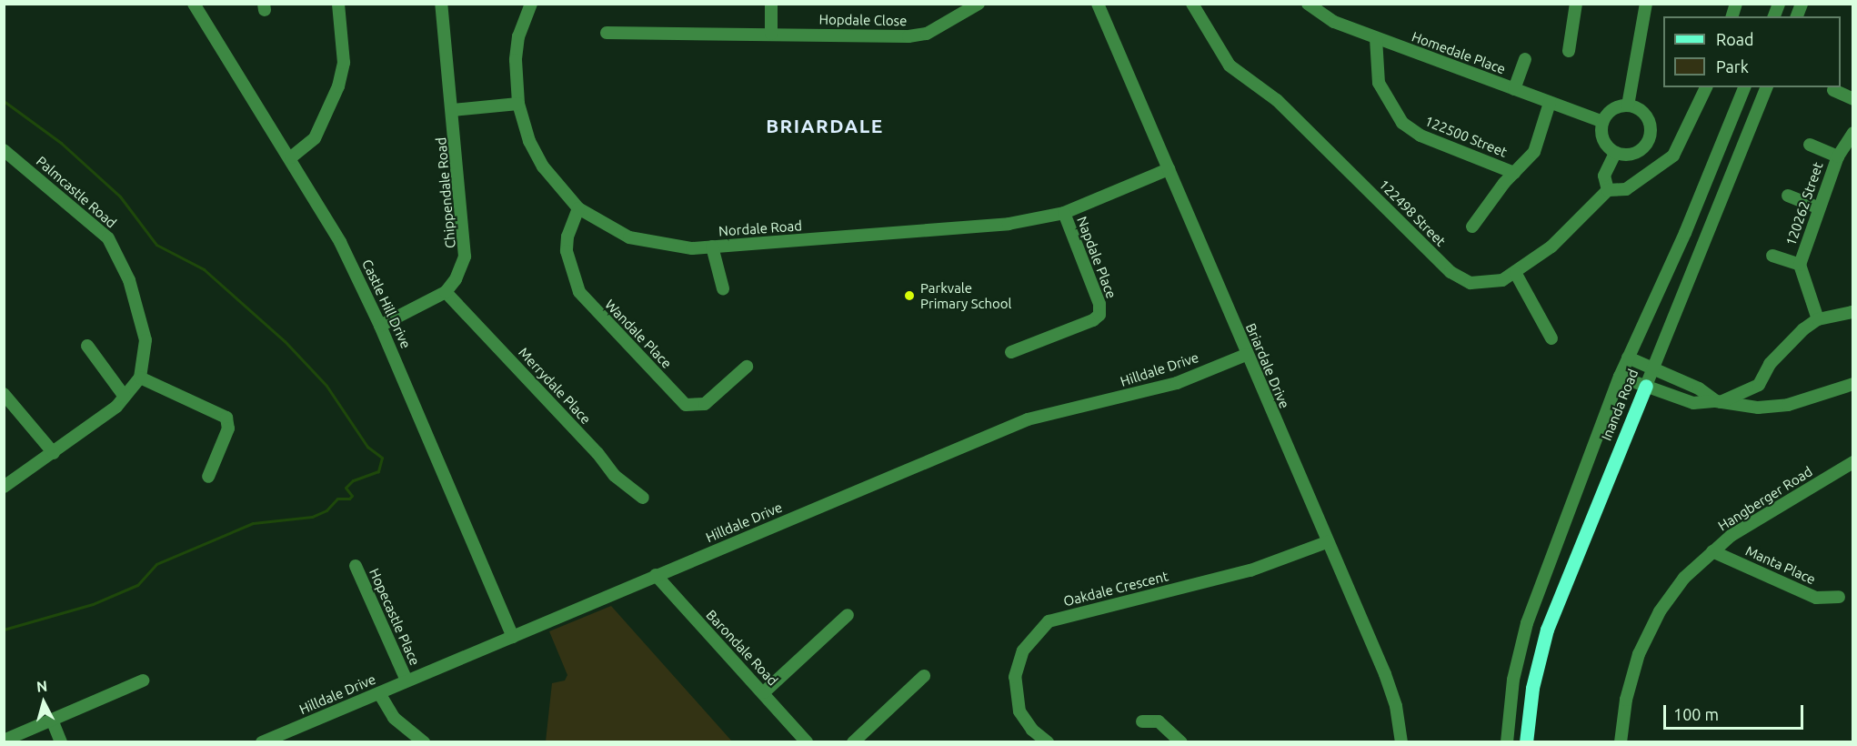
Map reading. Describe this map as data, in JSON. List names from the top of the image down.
{
  "streets": {
    "main road": ["Inanda Road"],
    "street": [
      "Hopdale Close",
      "Homedale Place",
      "122500 Street",
      "Palmcastle Road",
      "Chippendale Road",
      "120262 Street",
      "122498 Street",
      "Nordale Road",
      "Napdale Place",
      "Castle Hill Drive",
      "Wandale Place",
      "Briardale Drive",
      "Hilldale Drive",
      "Merrydale Place",
      "Hangberger Road",
      "Manta Place",
      "Oakdale Crescent",
      "Hopecastle Place",
      "Barondale Road"
    ]
  },
  "crossings": [
    ["Homedale Place", "122500 Street"],
    ["Chippendale Road", "Castle Hill Drive"],
    ["Chippendale Road", "Merrydale Place"],
    ["Nordale Road", "Napdale Place"],
    ["Nordale Road", "Wandale Place"],
    ["Nordale Road", "Briardale Drive"],
    ["Castle Hill Drive", "Hilldale Drive"],
    ["Briardale Drive", "Hilldale Drive"],
    ["Briardale Drive", "Oakdale Crescent"],
    ["Hilldale Drive", "Hopecastle Place"],
    ["Hilldale Drive", "Barondale Road"],
    ["Hangberger Road", "Manta Place"]
  ],
  "districts": ["BRIARDALE"],
  "places": ["Parkvale Primary School"],
  "legend": ["Road", "Park"],
  "scale_bar": "100 m",
  "north": "top"
}
